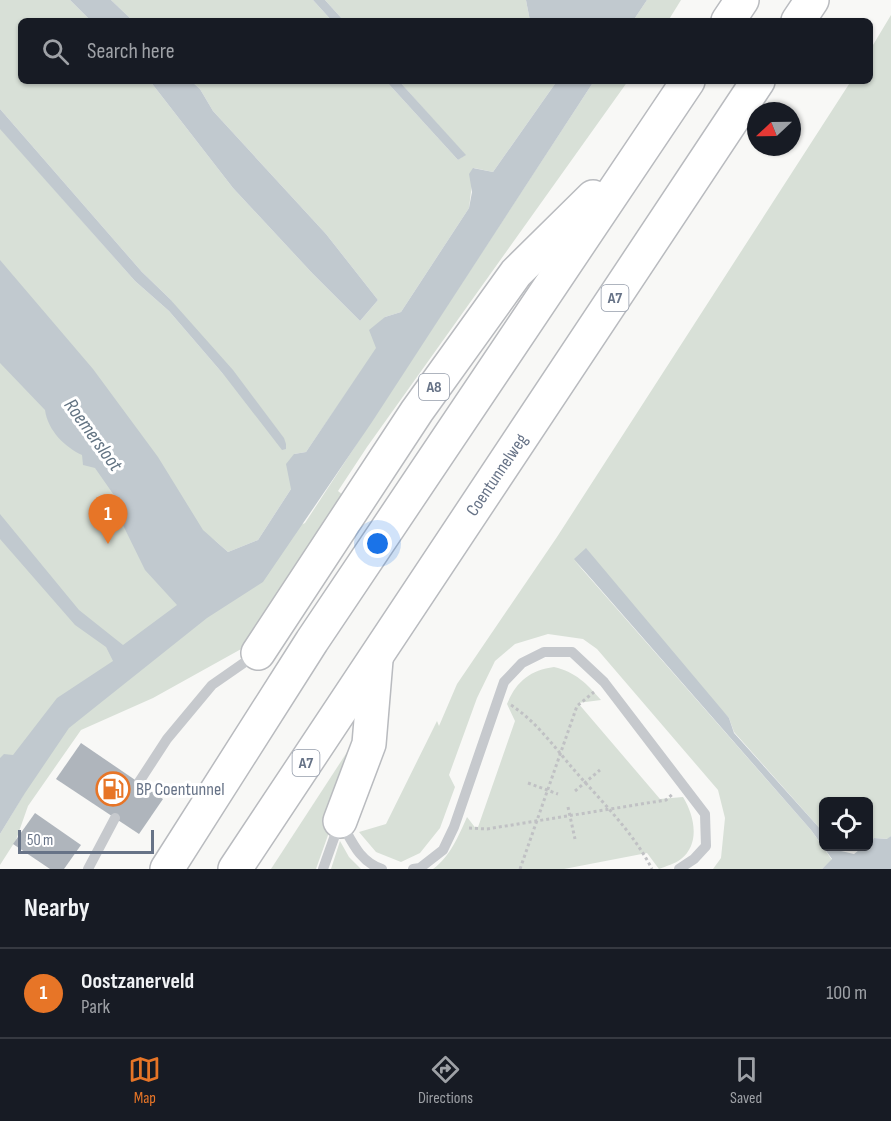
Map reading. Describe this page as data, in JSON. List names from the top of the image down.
{
  "streets": {
    "highway": ["A7", "A8", "Coentunnelweg"]
  },
  "water": ["Roemersloot"],
  "places": {
    "fuel station": ["BP Coentunnel"]
  },
  "scale_bar": "50 m",
  "north": "left",
  "page": {
    "search": "Search here",
    "pins": "1",
    "scale": "50 m",
    "heading": "Nearby",
    "list": [
      {
        "mark": "1",
        "name": "Oostzanerveld",
        "note": "Park",
        "value": "100 m"
      }
    ],
    "nav": ["Map", "Directions", "Saved"]
  }
}
